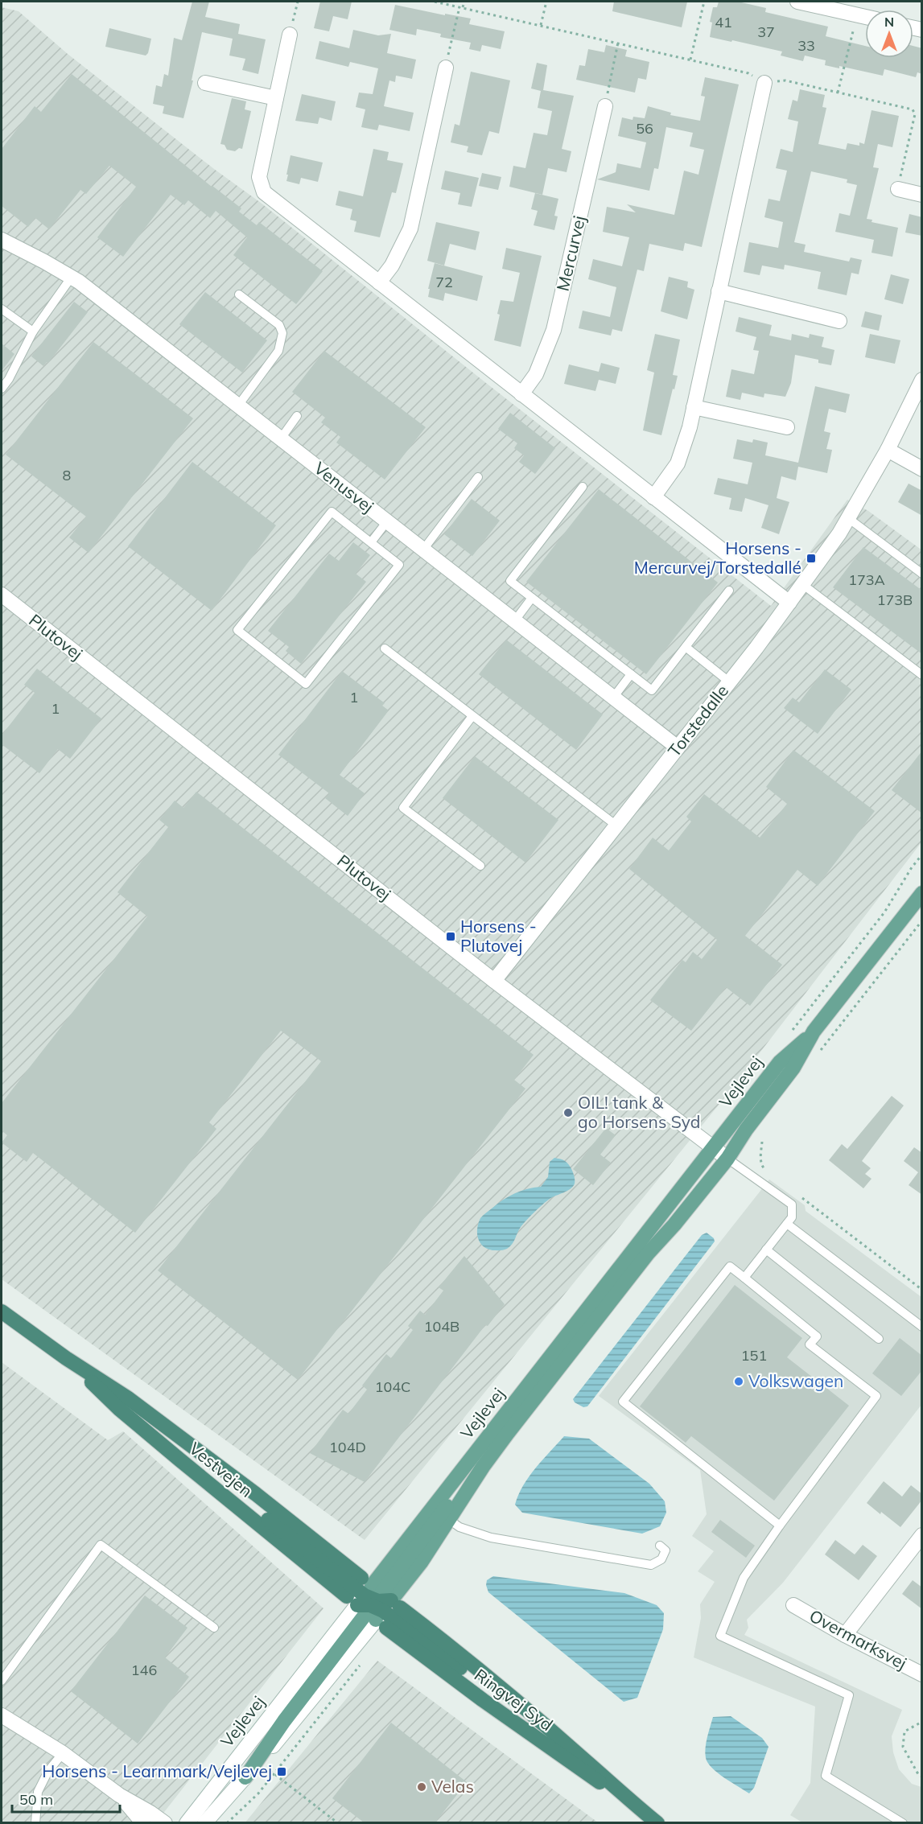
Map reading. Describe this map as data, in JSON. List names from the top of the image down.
{
  "streets": {
    "highway": ["Vestvejen", "Ringvej Syd"],
    "main road": ["Vejlevej"],
    "street": [
      "Mercurvej",
      "Venusvej",
      "Plutovej",
      "Torstedalle",
      "Overmarksvej"
    ]
  },
  "crossings": [
    ["Venusvej", "Torstedalle"],
    ["Plutovej", "Torstedalle"],
    ["Plutovej", "Vejlevej"],
    ["Vejlevej", "Vestvejen"],
    ["Vejlevej", "Ringvej Syd"],
    ["Vestvejen", "Ringvej Syd"]
  ],
  "places": {
    "transit": ["Horsens - Mercurvej/Torstedallé", "Horsens - Plutovej", "Horsens - Learnmark/Vejlevej"],
    "other": ["OIL! tank & go Horsens Syd", "Volkswagen", "Velas"]
  },
  "house_numbers": [
    "41",
    "37",
    "33",
    "56",
    "72",
    "8",
    "173A",
    "173B",
    "1",
    "1",
    "104B",
    "151",
    "104C",
    "104D",
    "146"
  ],
  "scale_bar": "50 m",
  "north": "top"
}
